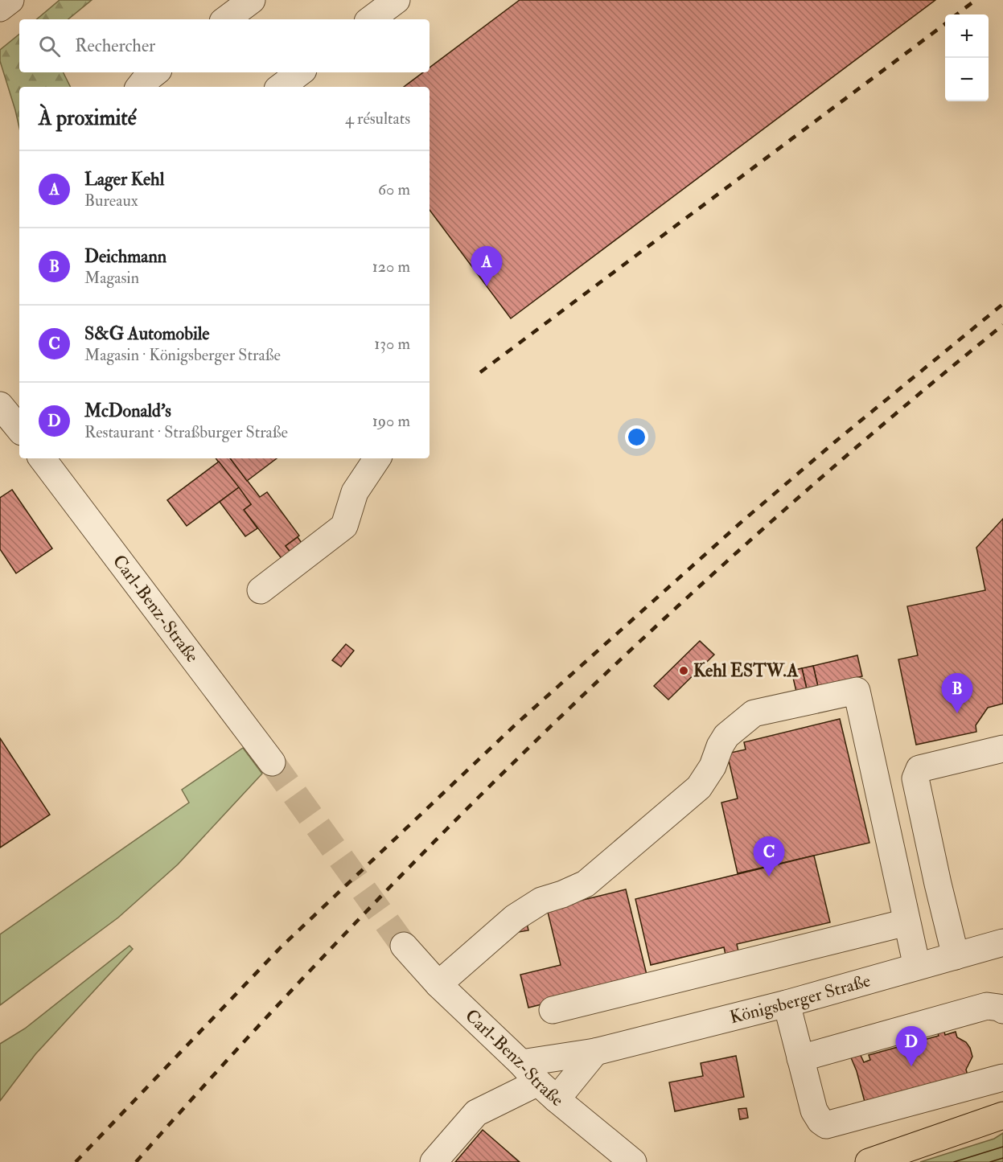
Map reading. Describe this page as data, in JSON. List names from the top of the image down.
{
  "streets": {
    "street": ["Carl-Benz-Straße", "Königsberger Straße"]
  },
  "crossings": [
    ["Carl-Benz-Straße", "Königsberger Straße"]
  ],
  "places": ["Kehl ESTW.A"],
  "page": {
    "map_buttons": ["+", "−"],
    "search": "Rechercher",
    "heading": ["À proximité", "4 résultats"],
    "list": [
      {
        "mark": "A",
        "name": "Lager Kehl",
        "note": "Bureaux",
        "value": "60 m"
      },
      {
        "mark": "B",
        "name": "Deichmann",
        "note": "Magasin",
        "value": "120 m"
      },
      {
        "mark": "C",
        "name": "S&G Automobile",
        "note": "Magasin · Königsberger Straße",
        "value": "130 m"
      },
      {
        "mark": "D",
        "name": "McDonald's",
        "note": "Restaurant · Straßburger Straße",
        "value": "190 m"
      }
    ],
    "pins": [
      "A",
      "B",
      "C",
      "D"
    ]
  }
}
